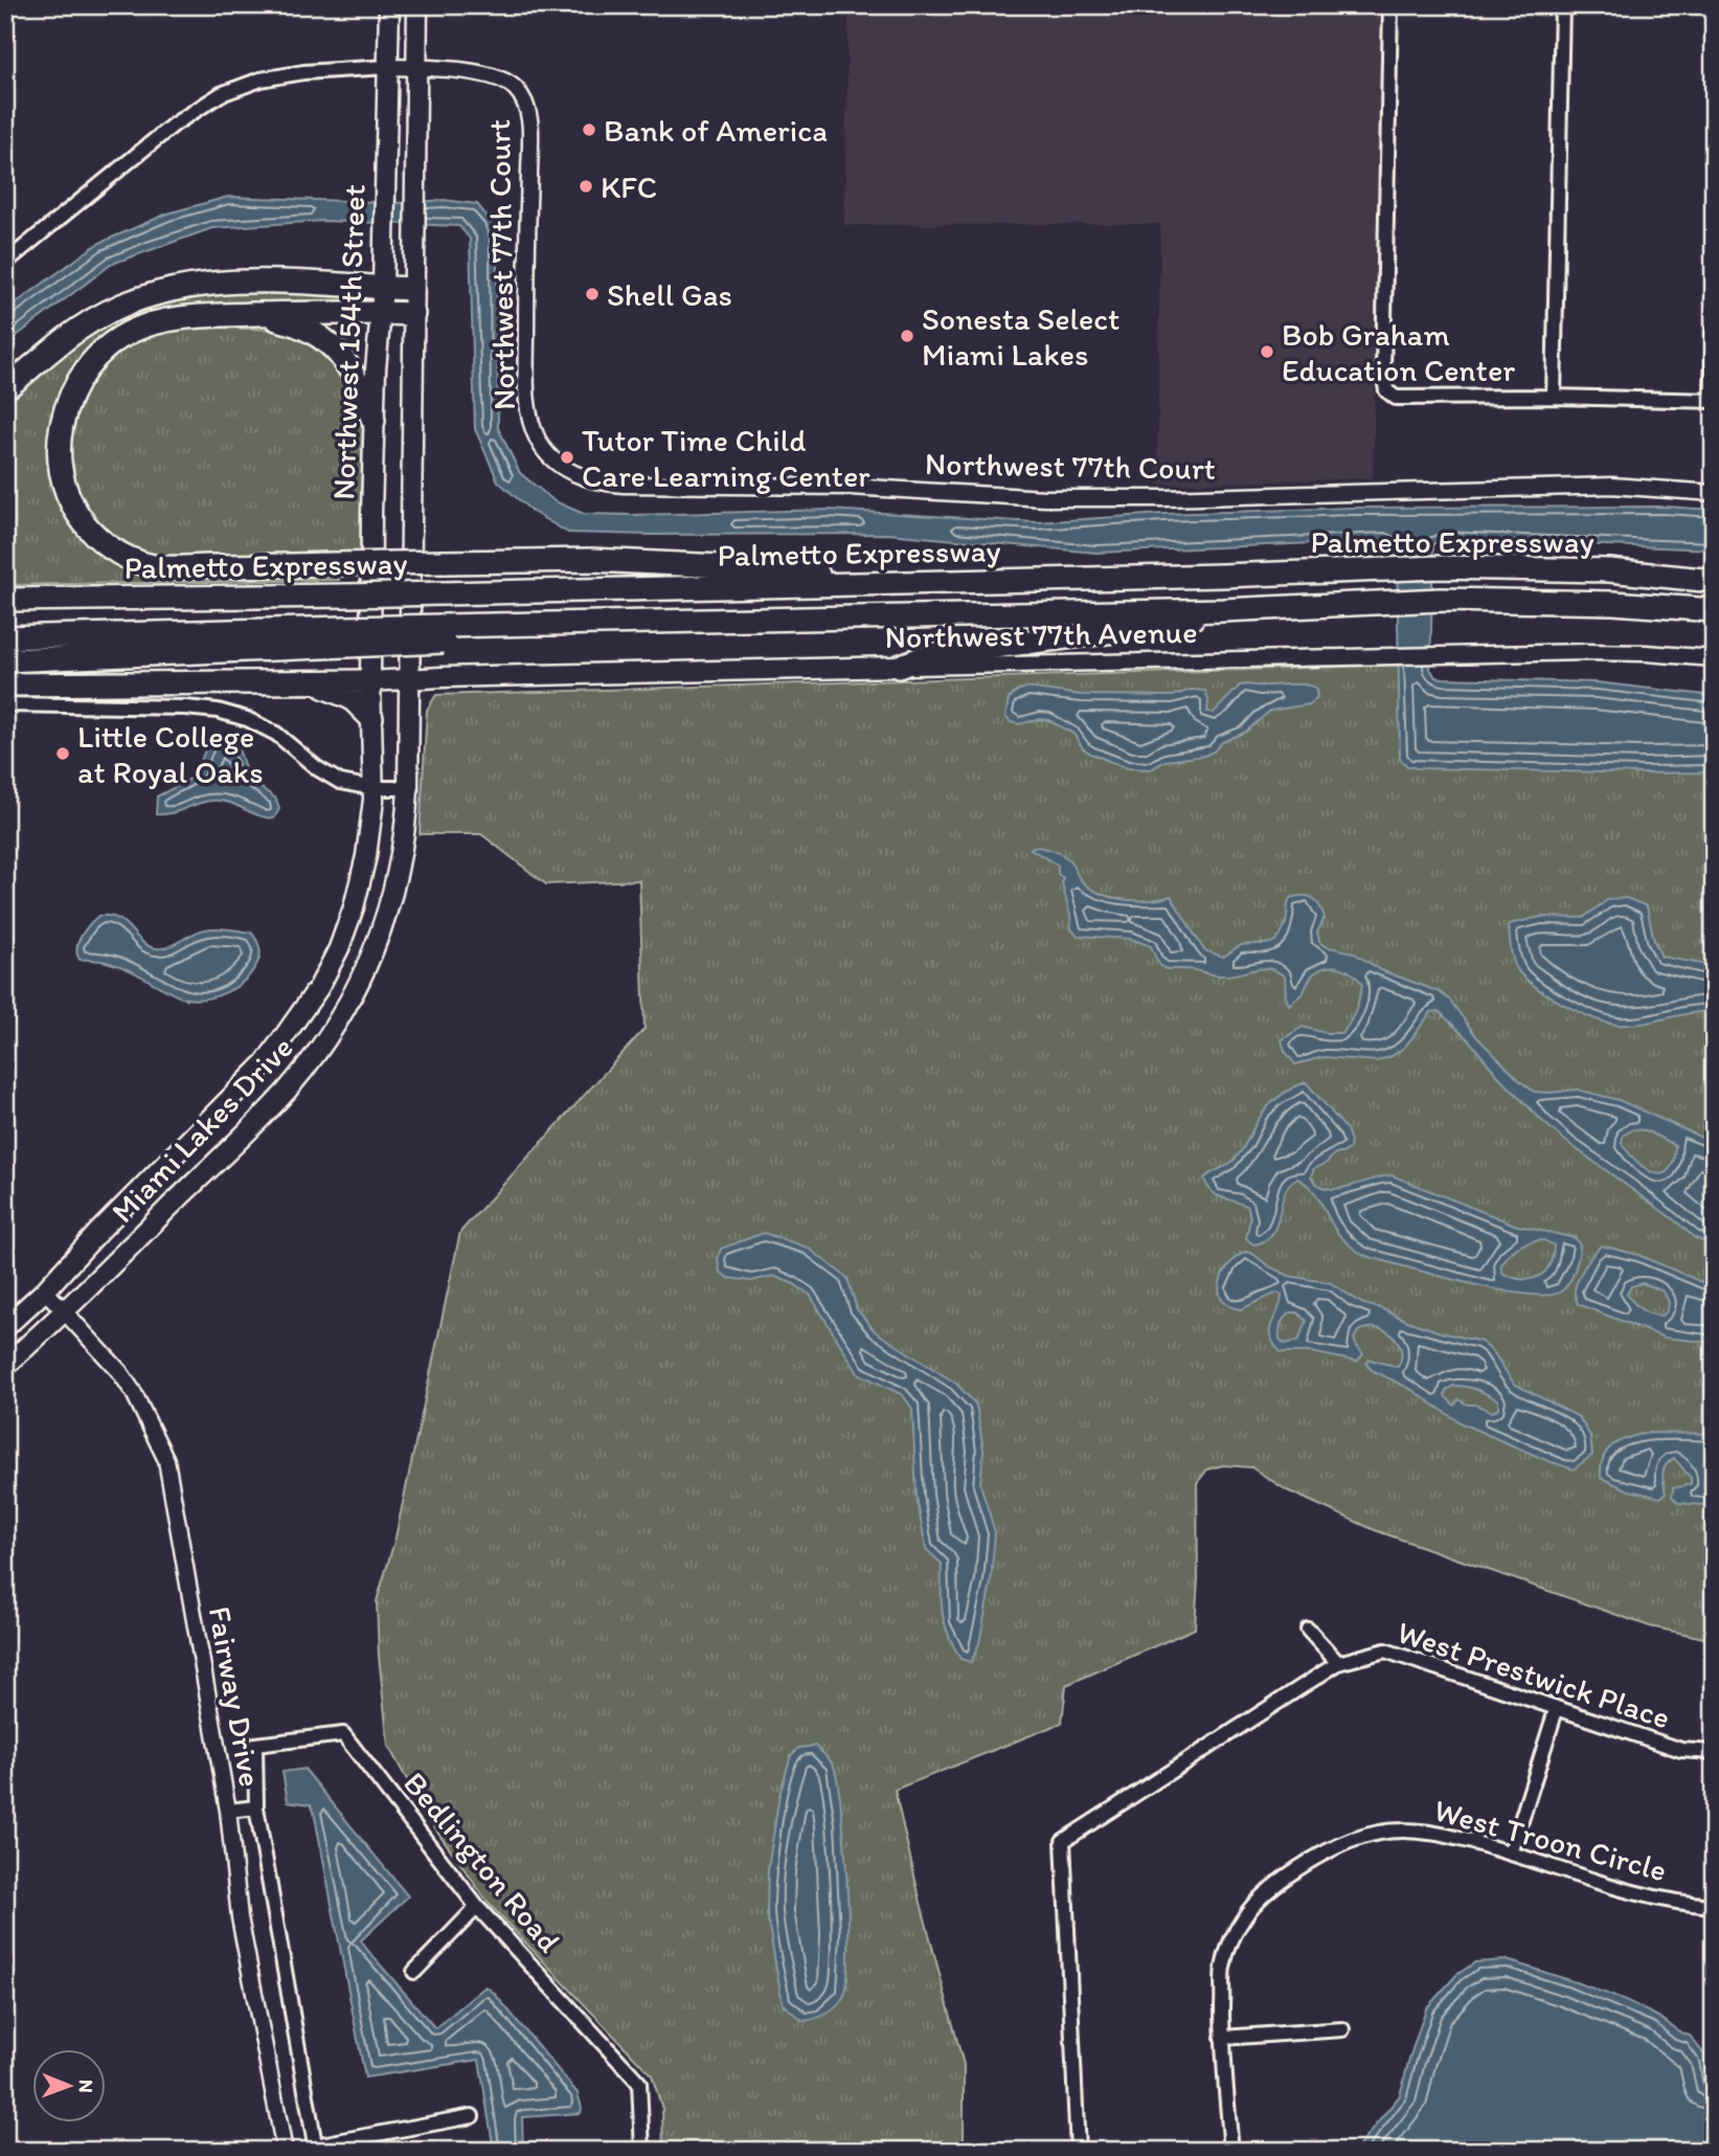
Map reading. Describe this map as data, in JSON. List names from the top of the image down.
{
  "streets": {
    "highway": ["Palmetto Expressway"],
    "main road": ["Northwest 154th Street", "Northwest 77th Avenue", "Miami Lakes Drive"],
    "street": [
      "Northwest 77th Court",
      "West Prestwick Place",
      "Fairway Drive",
      "West Troon Circle",
      "Bedlington Road"
    ]
  },
  "crossings": [
    ["Northwest 77th Court", "Northwest 154th Street"],
    ["Northwest 154th Street", "Northwest 77th Avenue"],
    ["Northwest 154th Street", "Miami Lakes Drive"],
    ["Northwest 77th Avenue", "Miami Lakes Drive"],
    ["Miami Lakes Drive", "Fairway Drive"]
  ],
  "places": [
    "Bank of America",
    "KFC",
    "Shell Gas",
    "Sonesta Select Miami Lakes",
    "Bob Graham Education Center",
    "Tutor Time Child Care Learning Center",
    "Little College at Royal Oaks"
  ],
  "north": "right"
}
